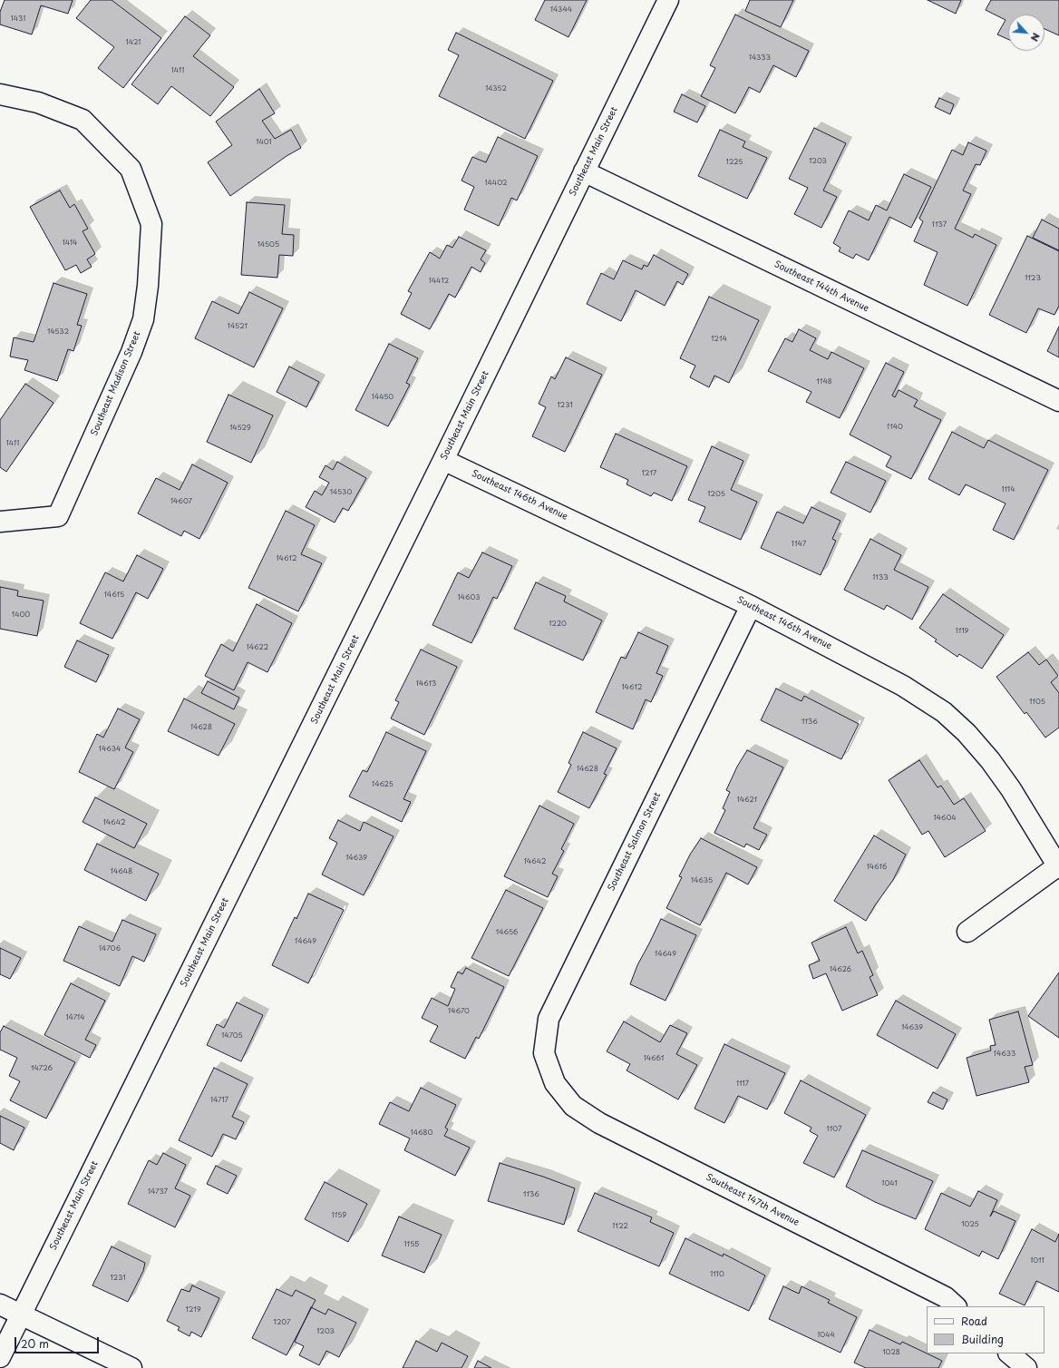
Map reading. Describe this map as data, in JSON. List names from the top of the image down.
{
  "streets": {
    "street": [
      "Southeast Main Street",
      "Southeast 144th Avenue",
      "Southeast Madison Street",
      "Southeast 146th Avenue",
      "Southeast Salmon Street",
      "Southeast 147th Avenue"
    ]
  },
  "crossings": [
    ["Southeast Main Street", "Southeast 144th Avenue"],
    ["Southeast Main Street", "Southeast 146th Avenue"],
    ["Southeast 146th Avenue", "Southeast Salmon Street"],
    ["Southeast Salmon Street", "Southeast 147th Avenue"]
  ],
  "house_numbers": [
    "14344",
    "1431",
    "1421",
    "14333",
    "1411",
    "14352",
    "1401",
    "1203",
    "1225",
    "14402",
    "1137",
    "1414",
    "14505",
    "1123",
    "14412",
    "14521",
    "14532",
    "1214",
    "1148",
    "14450",
    "1231",
    "1140",
    "14529",
    "1411",
    "1217",
    "1114",
    "14530",
    "1205",
    "14607",
    "1147",
    "14612",
    "1133",
    "14615",
    "14603",
    "1400",
    "1220",
    "1119",
    "14622",
    "14613",
    "14612",
    "1105",
    "1136",
    "14628",
    "14634",
    "14628",
    "14625",
    "14621",
    "14604",
    "14642",
    "14639",
    "14642",
    "14616",
    "14648",
    "14635",
    "14656",
    "14649",
    "14706",
    "14649",
    "14626",
    "14670",
    "14714",
    "14639",
    "14705",
    "14633",
    "14661",
    "14726",
    "1117",
    "14717",
    "1107",
    "14680",
    "1041",
    "14737",
    "1136",
    "1159",
    "1025",
    "1122",
    "1155",
    "1011",
    "1110",
    "1231",
    "1219",
    "1207",
    "1203",
    "1044",
    "1028"
  ],
  "legend": ["Road", "Building"],
  "scale_bar": "20 m",
  "north": "bottom right"
}
